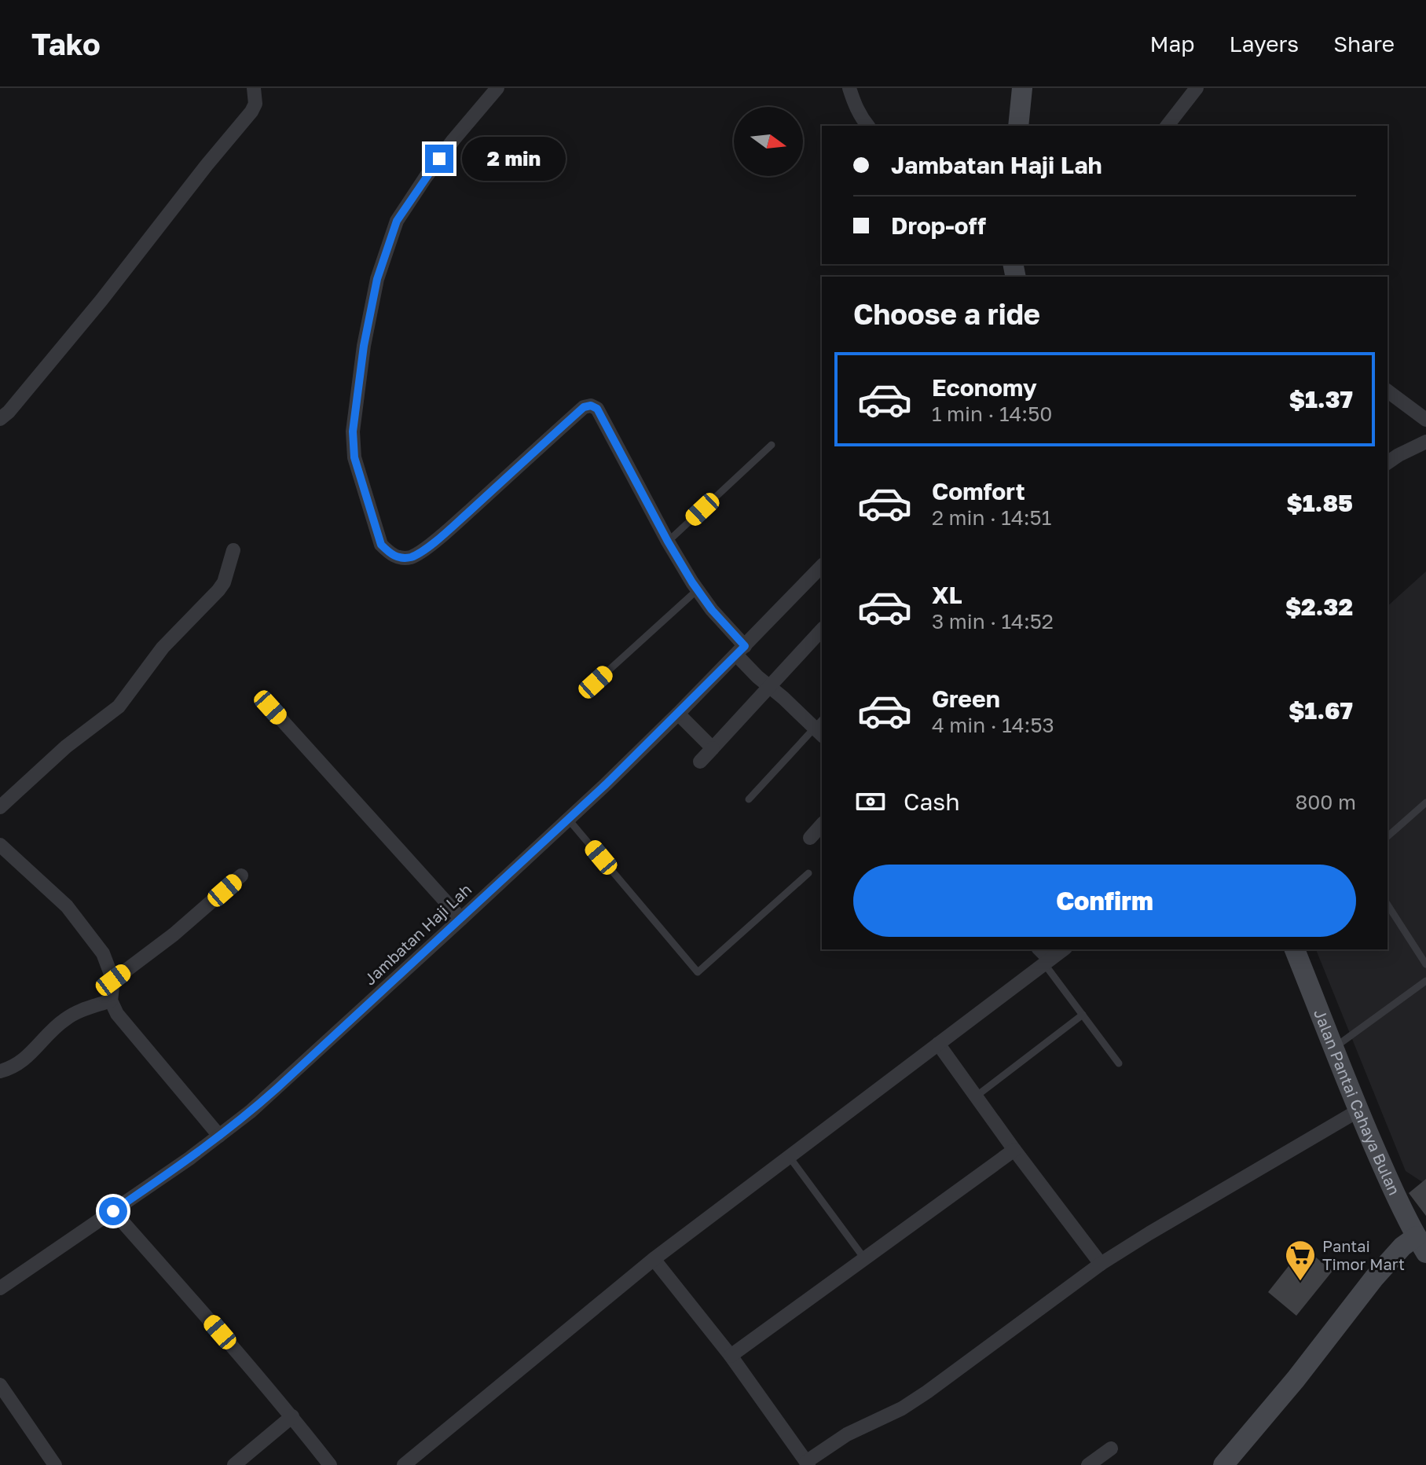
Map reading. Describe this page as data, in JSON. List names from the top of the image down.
{
  "streets": {
    "street": ["Jambatan Haji Lah", "Jalan Pantai Cahaya Bulan"]
  },
  "places": {
    "supermarket": ["Pantai Timor Mart"]
  },
  "north": "right",
  "page": {
    "header": "Tako",
    "nav": ["Map", "Layers", "Share"],
    "banner": ["Jambatan Haji Lah", "Drop-off"],
    "bubble": "2 min",
    "heading": "Choose a ride",
    "list": [
      {
        "name": "Economy",
        "note": "1 min · 14:50",
        "value": "$1.37"
      },
      {
        "name": "Comfort",
        "note": "2 min · 14:51",
        "value": "$1.85"
      },
      {
        "name": "XL",
        "note": "3 min · 14:52",
        "value": "$2.32"
      },
      {
        "name": "Green",
        "note": "4 min · 14:53",
        "value": "$1.67"
      }
    ],
    "pay": ["Cash", "800 m"],
    "buttons": "Confirm"
  }
}
